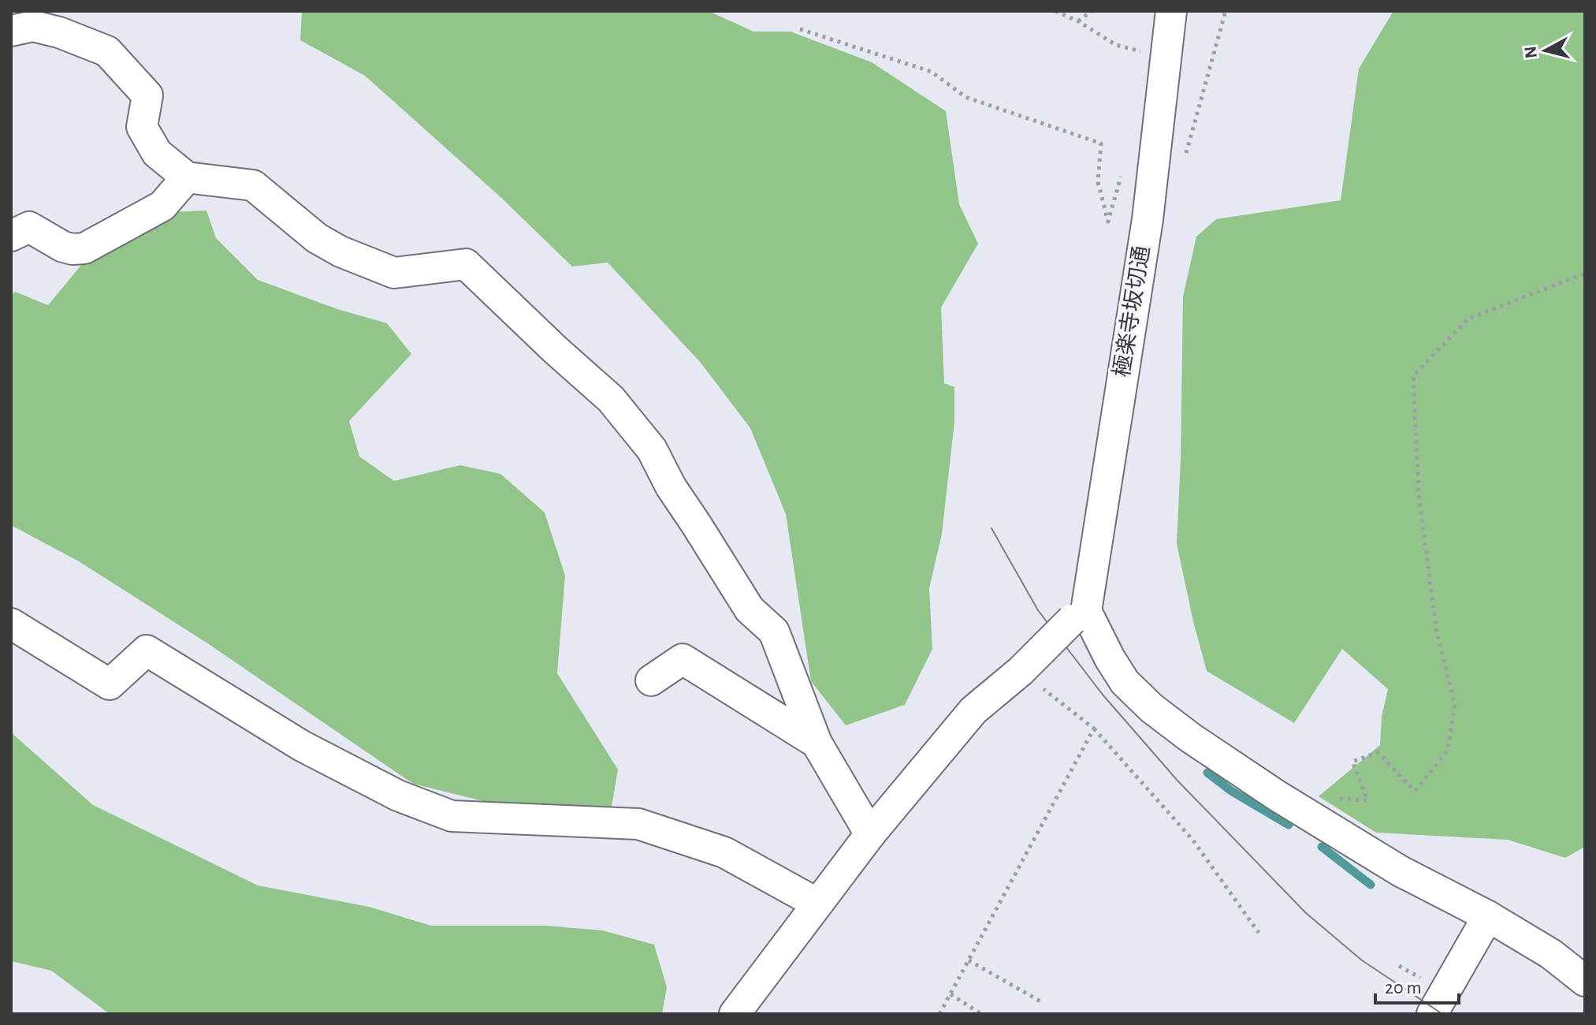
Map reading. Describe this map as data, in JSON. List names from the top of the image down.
{
  "streets": {
    "street": ["極楽寺坂切通"]
  },
  "scale_bar": "20 m",
  "north": "left"
}
